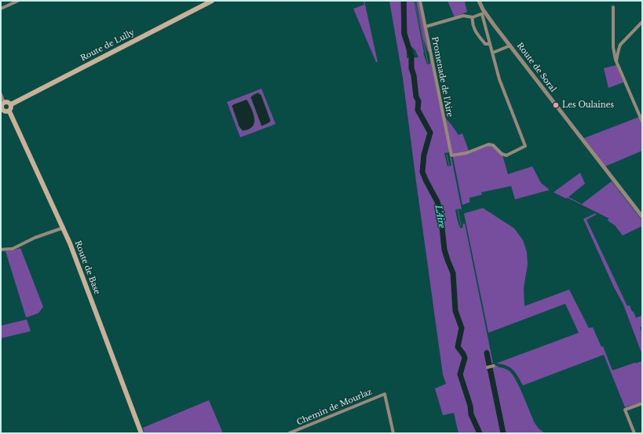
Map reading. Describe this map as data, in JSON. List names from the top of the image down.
{
  "streets": {
    "main road": ["Route de Lully", "Route de Base"],
    "street": ["Route de Soral", "Promenade de l'Aire", "Chemin de Mourlaz"]
  },
  "crossings": [
    ["Route de Lully", "Route de Base"]
  ],
  "water": ["L'Aire"],
  "places": ["Les Oulaines"]
}
